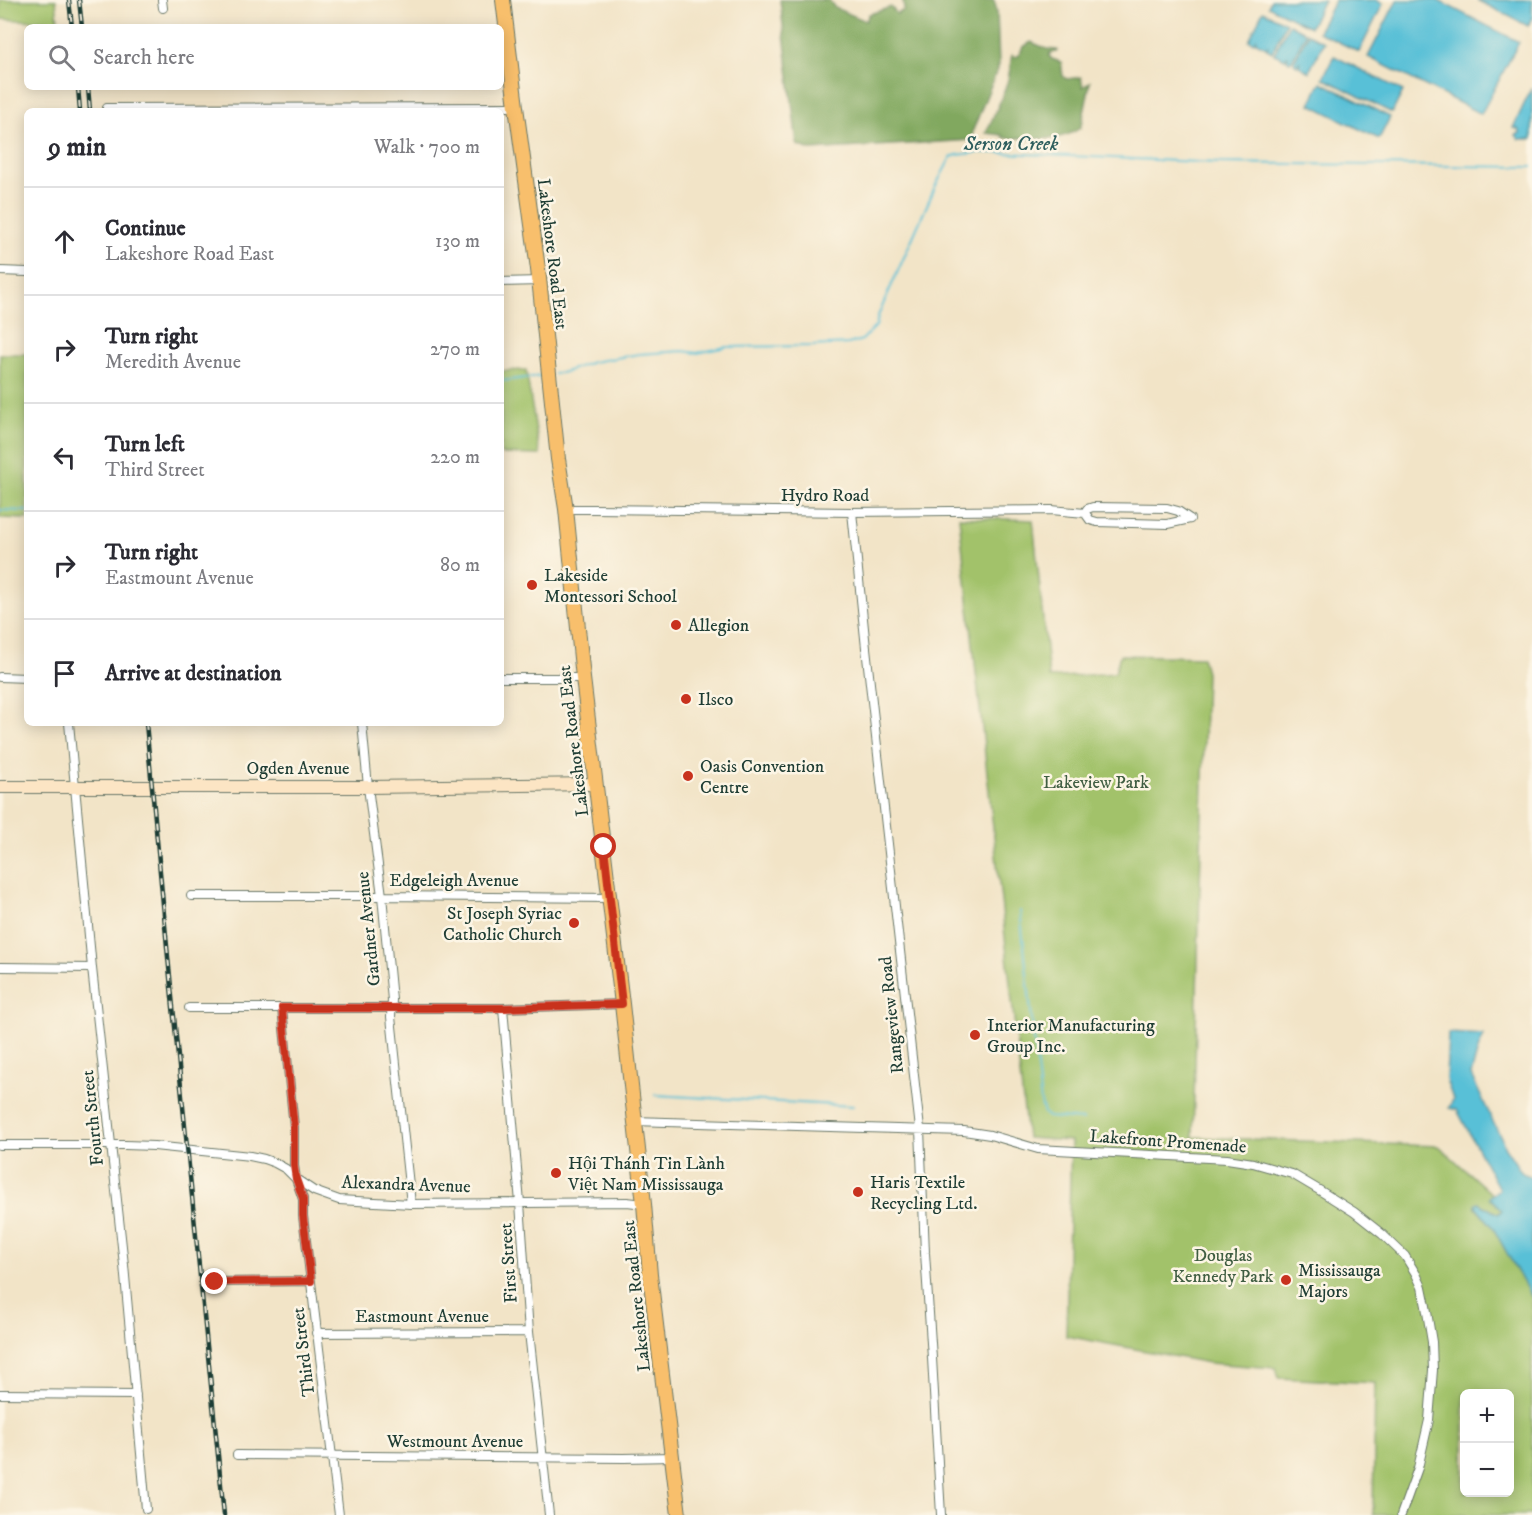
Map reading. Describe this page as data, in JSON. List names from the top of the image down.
{
  "streets": {
    "main road": ["Lakeshore Road East"],
    "street": [
      "Hydro Road",
      "Ogden Avenue",
      "Edgeleigh Avenue",
      "Gardner Avenue",
      "Rangeview Road",
      "Fourth Street",
      "Lakefront Promenade",
      "Alexandra Avenue",
      "First Street",
      "Eastmount Avenue",
      "Third Street",
      "Westmount Avenue"
    ]
  },
  "crossings": [
    ["Lakeshore Road East", "Hydro Road"],
    ["Lakeshore Road East", "Ogden Avenue"],
    ["Lakeshore Road East", "Edgeleigh Avenue"],
    ["Lakeshore Road East", "Lakefront Promenade"],
    ["Lakeshore Road East", "Alexandra Avenue"],
    ["Lakeshore Road East", "Westmount Avenue"],
    ["Hydro Road", "Rangeview Road"],
    ["Ogden Avenue", "Gardner Avenue"],
    ["Ogden Avenue", "Fourth Street"],
    ["Edgeleigh Avenue", "Gardner Avenue"],
    ["Gardner Avenue", "Alexandra Avenue"],
    ["Rangeview Road", "Lakefront Promenade"],
    ["Fourth Street", "Alexandra Avenue"],
    ["Alexandra Avenue", "First Street"],
    ["Alexandra Avenue", "Third Street"],
    ["First Street", "Eastmount Avenue"],
    ["First Street", "Westmount Avenue"],
    ["Eastmount Avenue", "Third Street"],
    ["Third Street", "Westmount Avenue"]
  ],
  "water": ["Serson Creek"],
  "parks": ["Lakeview Park", "Douglas Kennedy Park"],
  "places": [
    "Lakeside Montessori School",
    "Allegion",
    "Ilsco",
    "Oasis Convention Centre",
    "St Joseph Syriac Catholic Church",
    "Interior Manufacturing Group Inc.",
    "Hội Thánh Tin Lành Việt Nam Mississauga",
    "Haris Textile Recycling Ltd.",
    "Mississauga Majors"
  ],
  "page": {
    "search": "Search here",
    "heading": ["9 min", "Walk · 700 m"],
    "list": [
      ["Continue", "Lakeshore Road East", "130 m"],
      ["Turn right", "Meredith Avenue", "270 m"],
      ["Turn left", "Third Street", "220 m"],
      ["Turn right", "Eastmount Avenue", "80 m"],
      "Arrive at destination"
    ],
    "map_buttons": ["+", "−"]
  }
}
